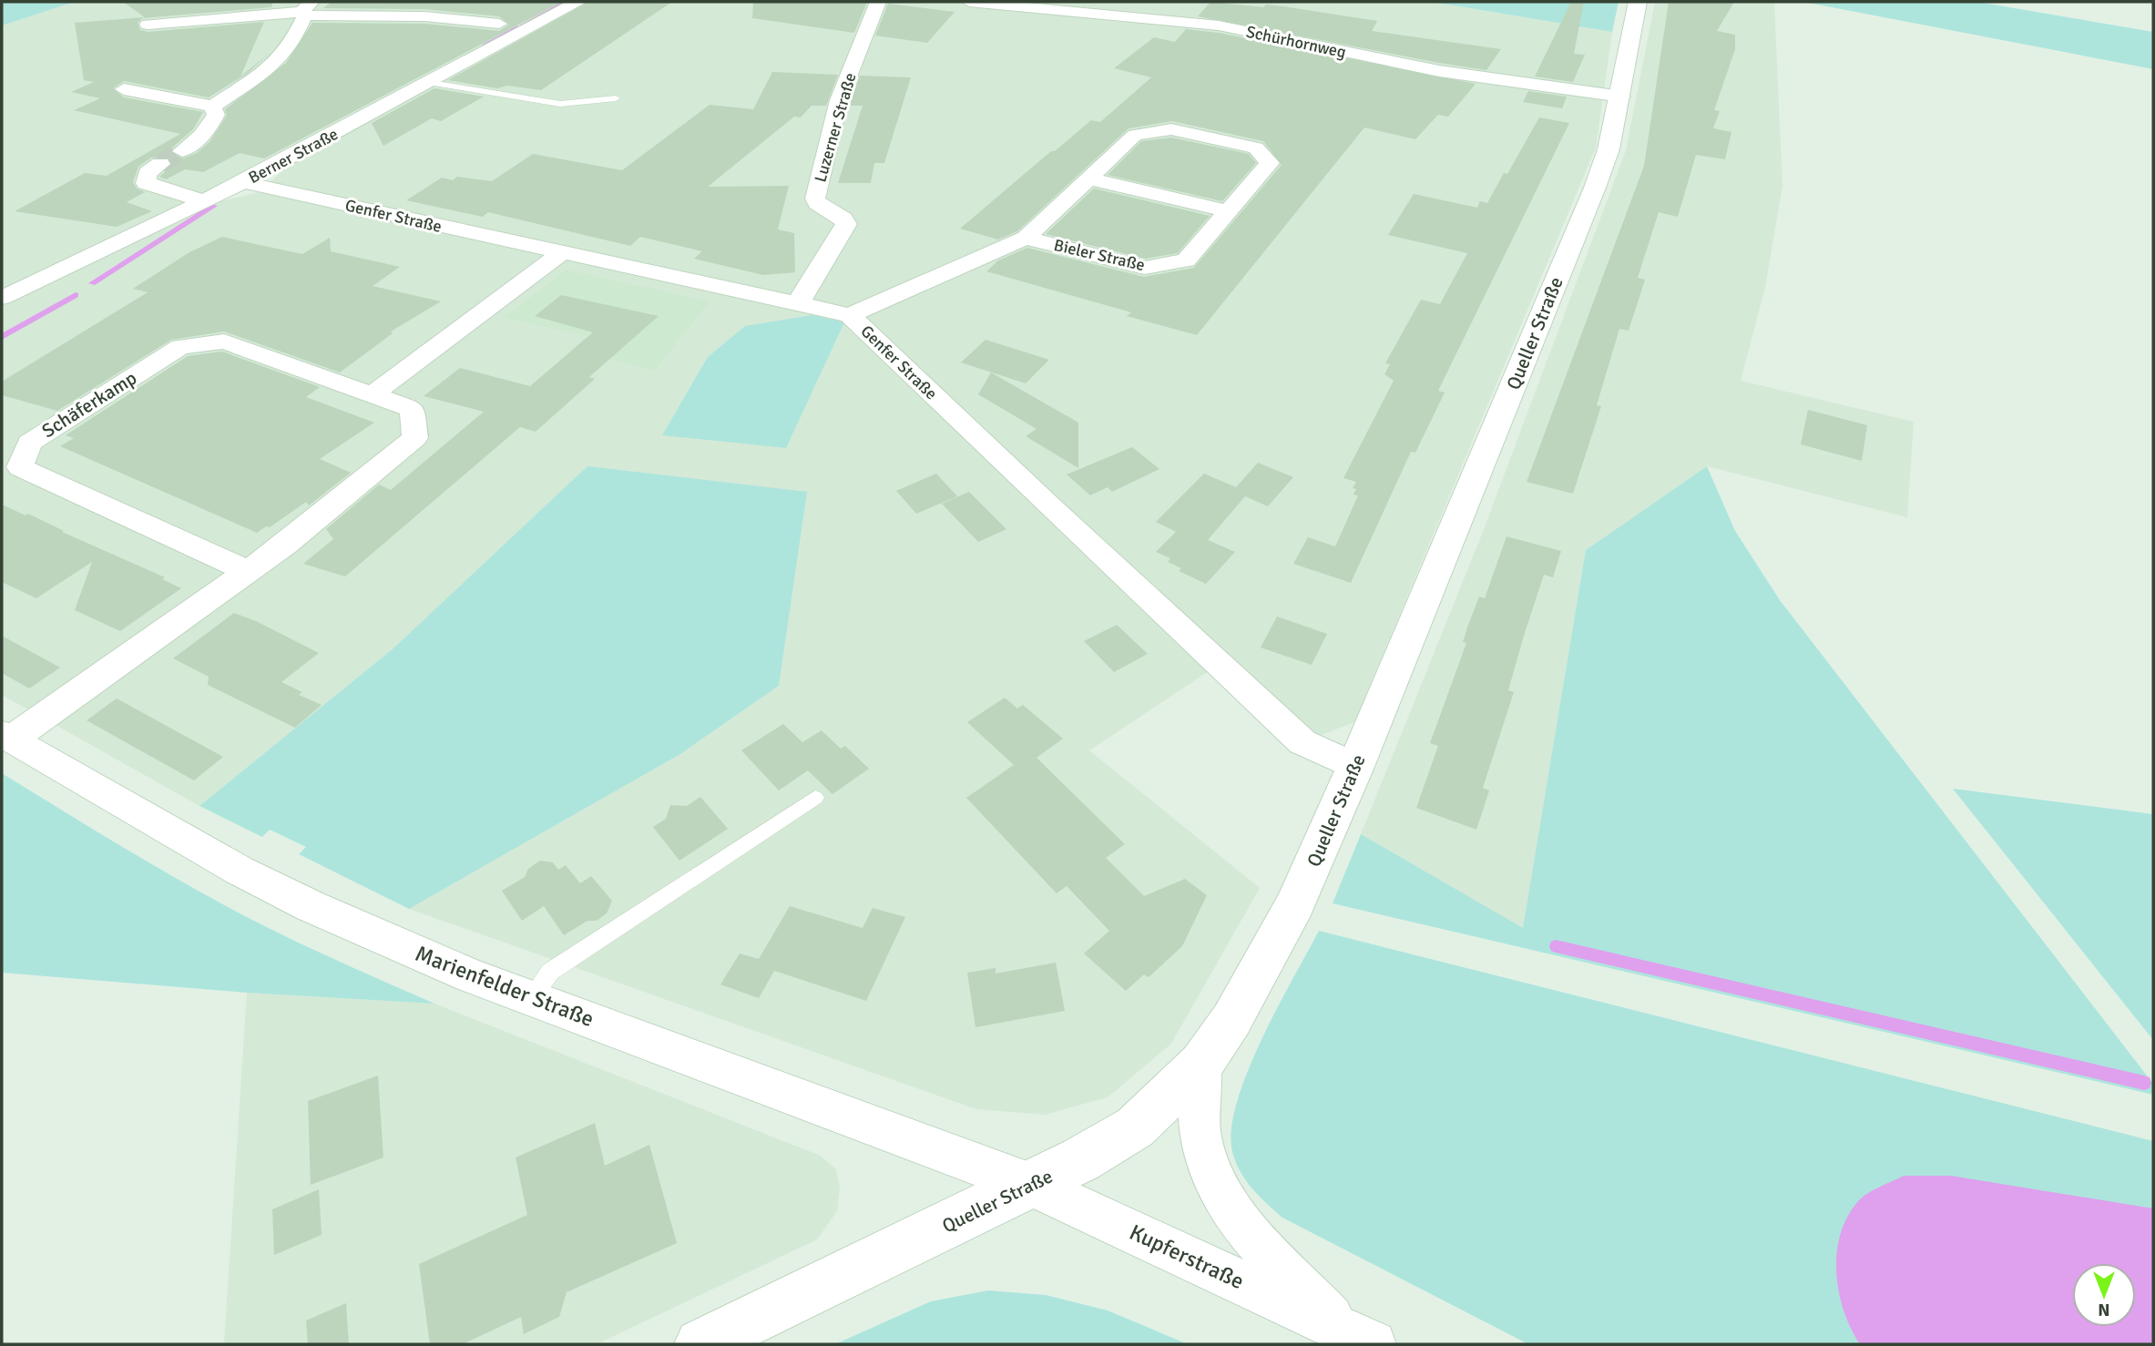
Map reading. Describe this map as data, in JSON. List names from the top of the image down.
{
  "streets": {
    "street": [
      "Schürhornweg",
      "Luzerner Straße",
      "Berner Straße",
      "Genfer Straße",
      "Bieler Straße",
      "Queller Straße",
      "Schäferkamp",
      "Marienfelder Straße",
      "Kupferstraße"
    ]
  },
  "crossings": [
    ["Schürhornweg", "Queller Straße"],
    ["Luzerner Straße", "Genfer Straße"],
    ["Berner Straße", "Genfer Straße"],
    ["Genfer Straße", "Bieler Straße"],
    ["Genfer Straße", "Queller Straße"],
    ["Queller Straße", "Marienfelder Straße"],
    ["Queller Straße", "Kupferstraße"],
    ["Schäferkamp", "Marienfelder Straße"],
    ["Marienfelder Straße", "Kupferstraße"]
  ],
  "north": "bottom"
}
